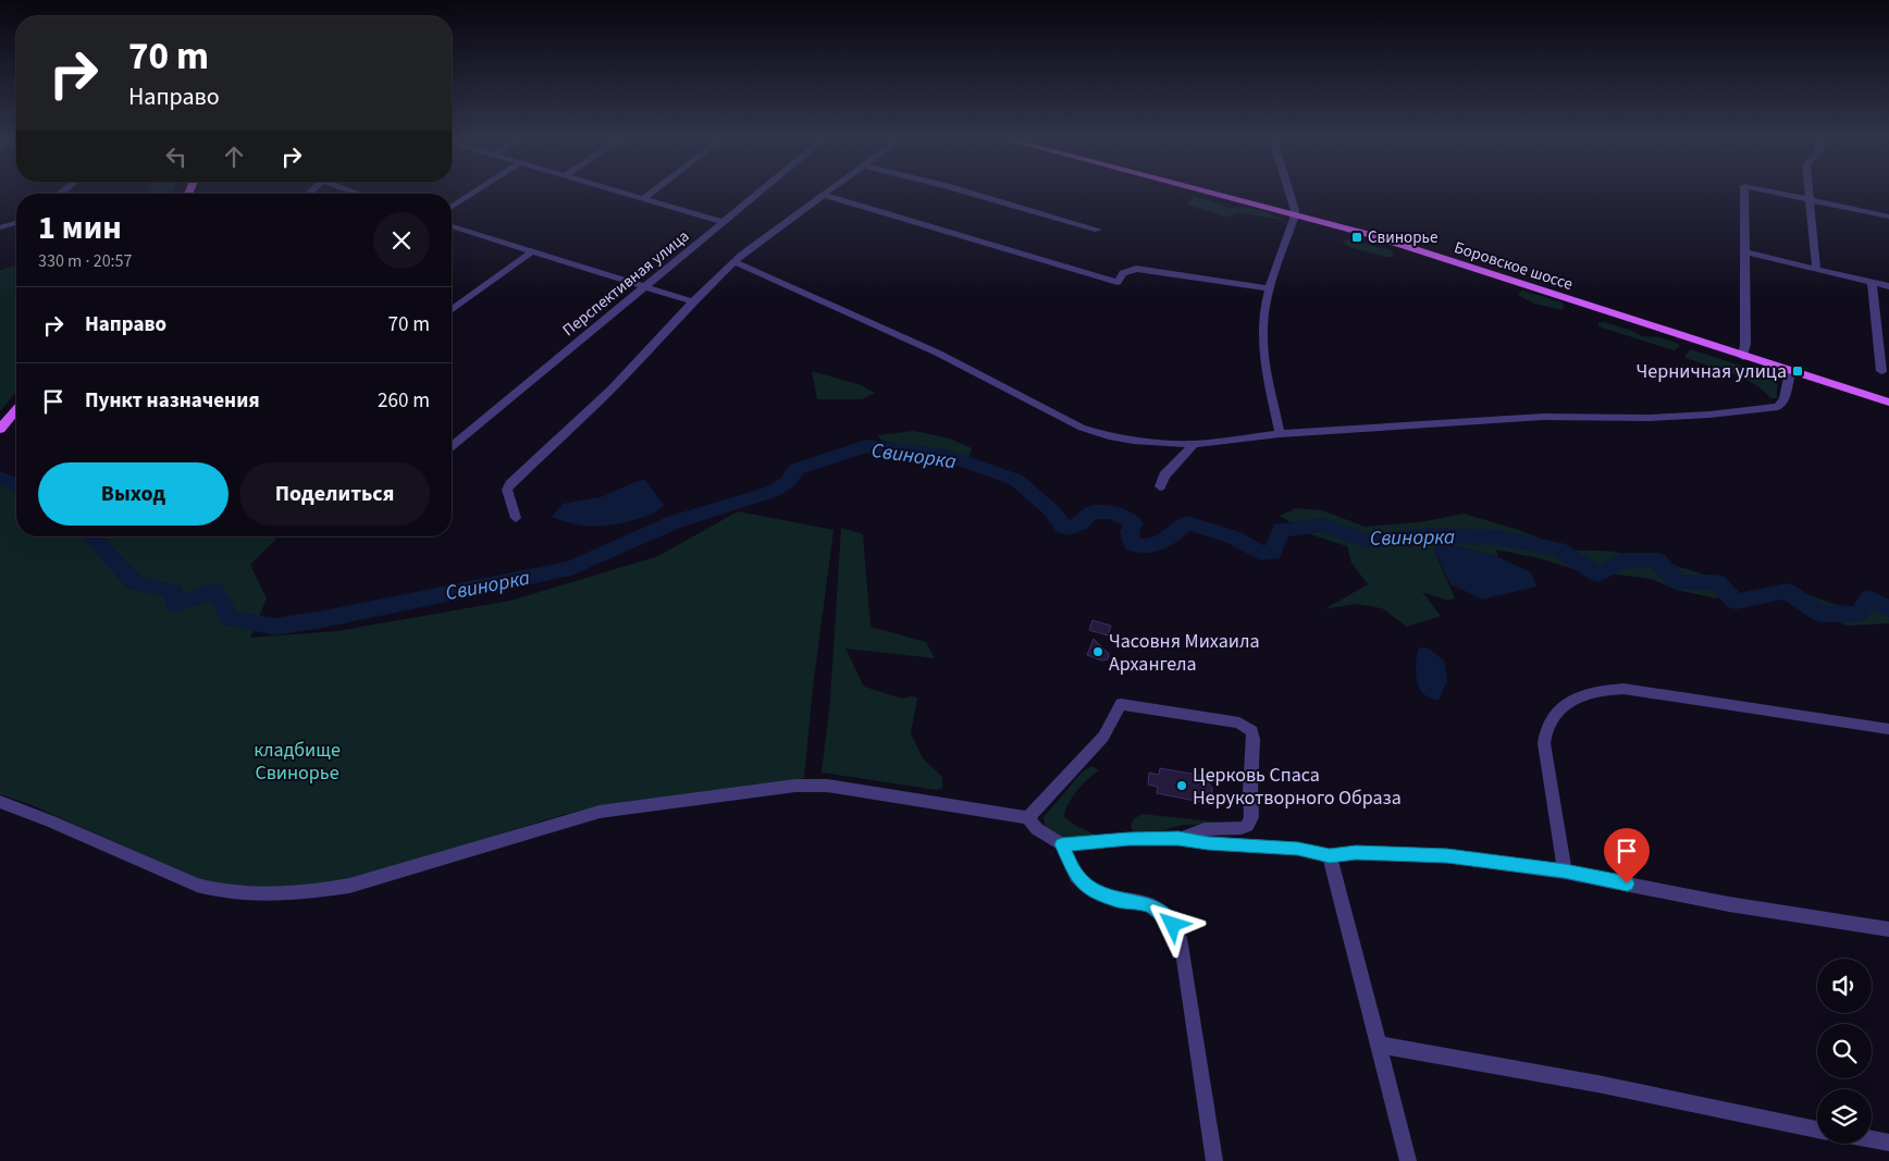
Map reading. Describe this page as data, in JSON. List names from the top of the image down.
{
  "streets": {
    "main road": ["Боровское шоссе"],
    "street": ["Перспективная улица"]
  },
  "water": ["Свинорка"],
  "parks": ["кладбище Свинорье"],
  "places": {
    "transit": ["Свинорье", "Черничная улица"],
    "other": ["Часовня Михаила Архангела", "Церковь Спаса Нерукотворного Образа"]
  },
  "page": {
    "turn": ["70 m", "Направо"],
    "heading": ["1 мин", "330 m · 20:57"],
    "list": [
      {
        "name": "Направо",
        "value": "70 m"
      },
      {
        "name": "Пункт назначения",
        "value": "260 m"
      }
    ],
    "buttons": ["Выход", "Поделиться"]
  }
}
